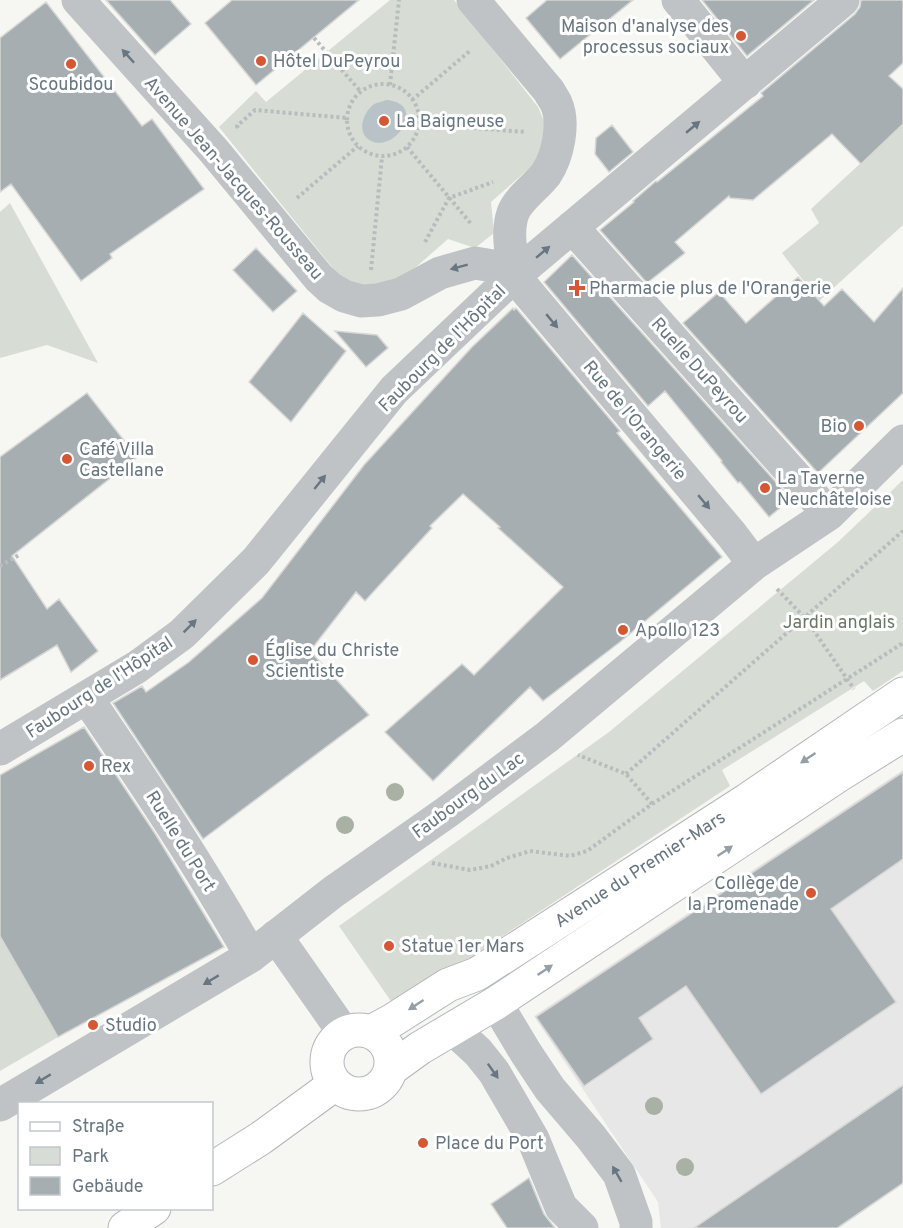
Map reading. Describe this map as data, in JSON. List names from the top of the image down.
{
  "streets": {
    "main road": ["Avenue du Premier-Mars"],
    "street": [
      "Avenue Jean-Jacques-Rousseau",
      "Faubourg de l'Hôpital",
      "Ruelle DuPeyrou",
      "Rue de l'Orangerie",
      "Faubourg du Lac",
      "Ruelle du Port"
    ]
  },
  "crossings": [
    ["Avenue Jean-Jacques-Rousseau", "Faubourg de l'Hôpital"],
    ["Avenue Jean-Jacques-Rousseau", "Rue de l'Orangerie"],
    ["Faubourg de l'Hôpital", "Ruelle DuPeyrou"],
    ["Faubourg de l'Hôpital", "Rue de l'Orangerie"],
    ["Faubourg de l'Hôpital", "Ruelle du Port"],
    ["Ruelle DuPeyrou", "Faubourg du Lac"],
    ["Rue de l'Orangerie", "Faubourg du Lac"],
    ["Faubourg du Lac", "Ruelle du Port"]
  ],
  "one_way": ["Avenue Jean-Jacques-Rousseau", "Faubourg de l'Hôpital", "Rue de l'Orangerie"],
  "parks": ["Jardin anglais"],
  "places": {
    "other": [
      "Maison d'analyse des processus sociaux",
      "Hôtel DuPeyrou",
      "Scoubidou",
      "La Baigneuse",
      "Bio",
      "Café Villa Castellane",
      "La Taverne Neuchâteloise",
      "Apollo 123",
      "Église du Christe Scientiste",
      "Rex",
      "Collège de la Promenade",
      "Statue 1er Mars",
      "Studio",
      "Place du Port"
    ],
    "health": ["Pharmacie plus de l'Orangerie"]
  },
  "legend": ["Straße", "Park", "Gebäude"]
}
